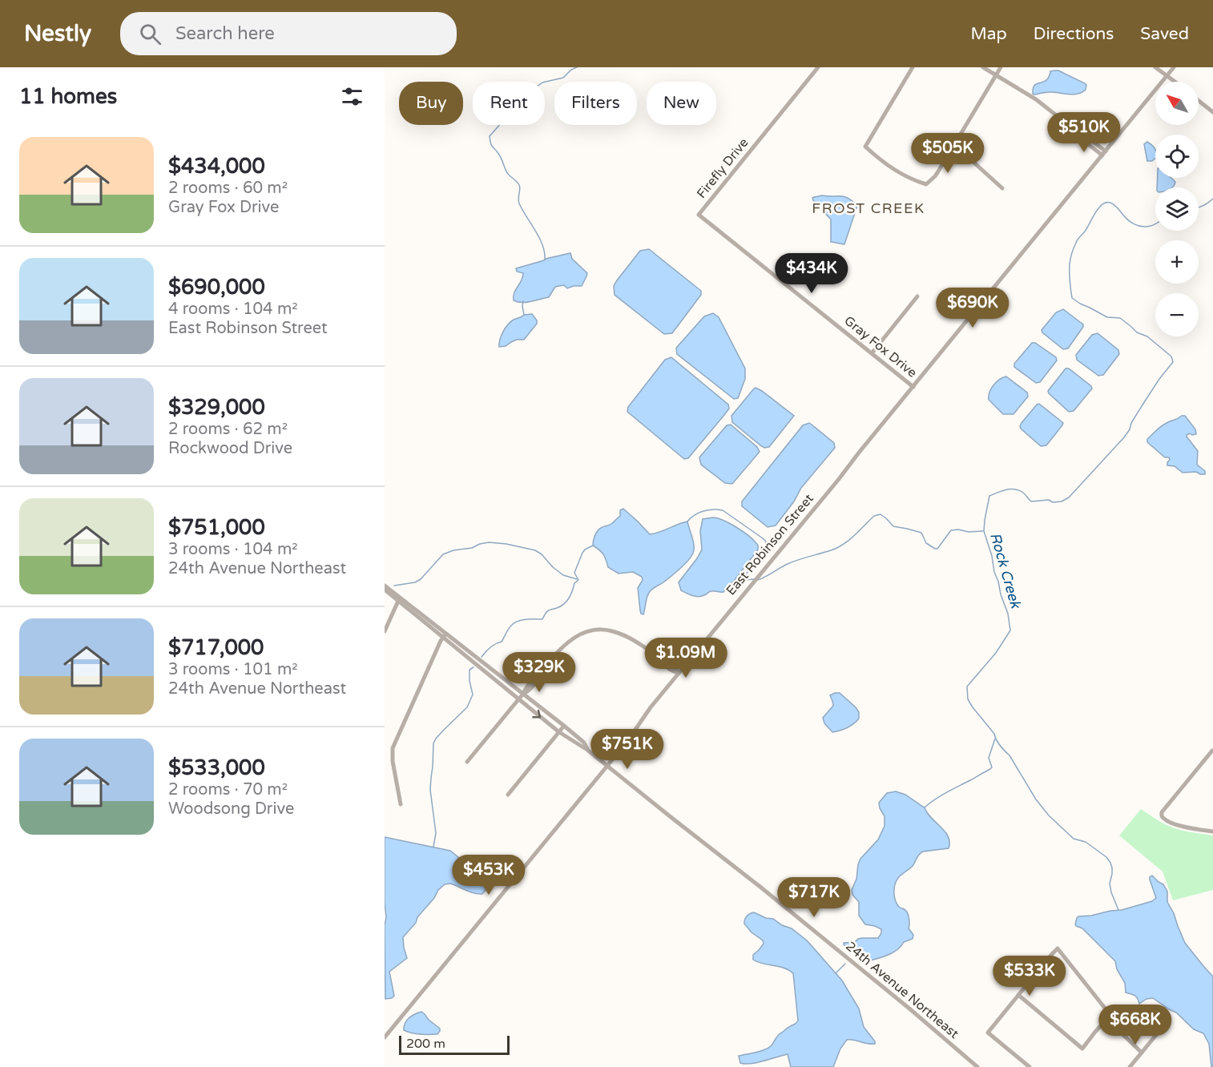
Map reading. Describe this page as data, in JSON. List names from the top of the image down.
{
  "streets": {
    "street": [
      "Firefly Drive",
      "Gray Fox Drive",
      "East Robinson Street",
      "24th Avenue Northeast"
    ]
  },
  "crossings": [
    ["Firefly Drive", "Gray Fox Drive"],
    ["Gray Fox Drive", "East Robinson Street"],
    ["East Robinson Street", "24th Avenue Northeast"]
  ],
  "districts": ["FROST CREEK"],
  "water": ["Rock Creek"],
  "scale_bar": "200 m",
  "north": "top left",
  "page": {
    "header": "Nestly",
    "search": "Search here",
    "nav": ["Map", "Directions", "Saved"],
    "heading": "11 homes",
    "map_buttons": ["+", "−"],
    "chip": [
      "Buy",
      "Rent",
      "Filters",
      "New"
    ],
    "price": [
      "$510K",
      "$505K",
      "$434K",
      "$690K",
      "$1.09M",
      "$329K",
      "$751K",
      "$453K",
      "$717K",
      "$533K",
      "$668K"
    ],
    "list": [
      {
        "name": "$434,000",
        "note": "2 rooms · 60 m² · Gray Fox Drive"
      },
      {
        "name": "$690,000",
        "note": "4 rooms · 104 m² · East Robinson Street"
      },
      {
        "name": "$329,000",
        "note": "2 rooms · 62 m² · Rockwood Drive"
      },
      {
        "name": "$751,000",
        "note": "3 rooms · 104 m² · 24th Avenue Northeast"
      },
      {
        "name": "$717,000",
        "note": "3 rooms · 101 m² · 24th Avenue Northeast"
      },
      {
        "name": "$533,000",
        "note": "2 rooms · 70 m² · Woodsong Drive"
      }
    ],
    "scale": "200 m"
  }
}
